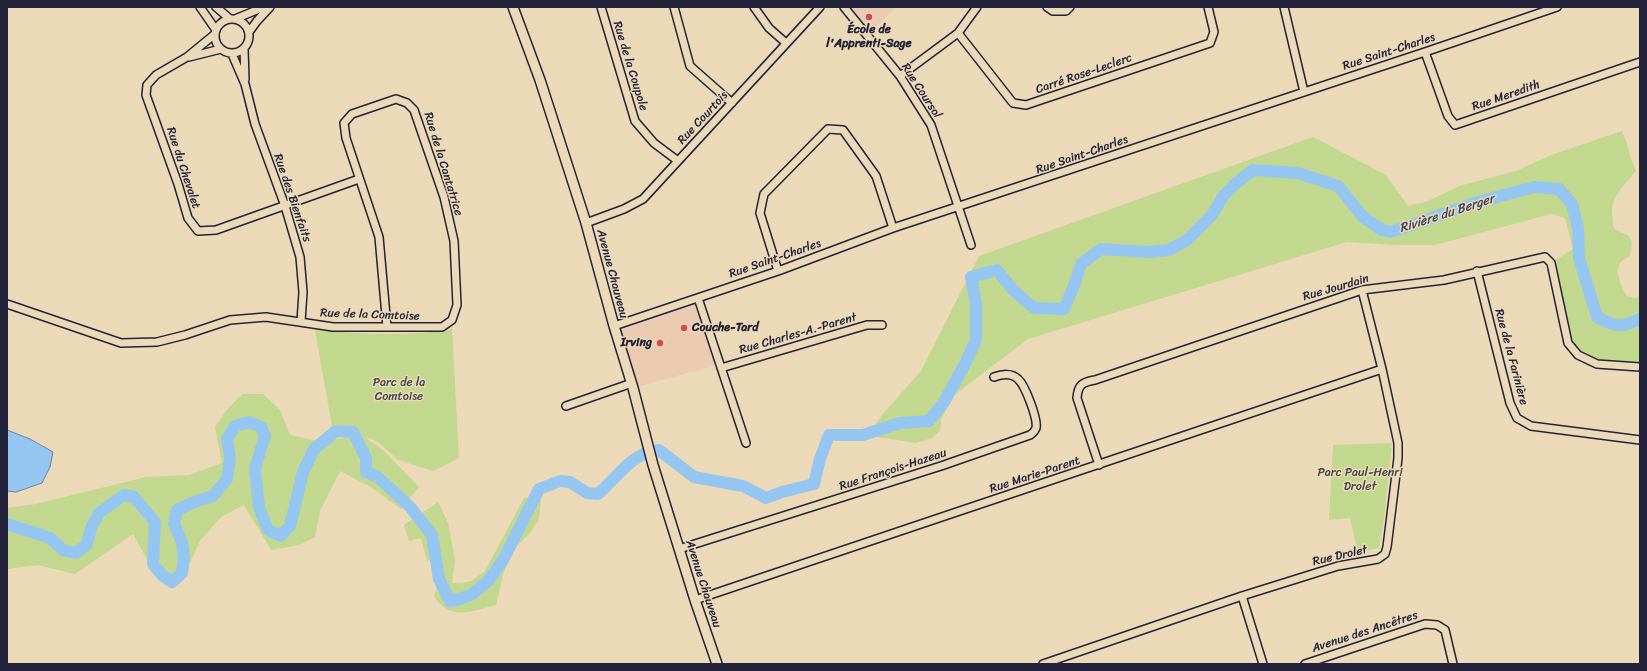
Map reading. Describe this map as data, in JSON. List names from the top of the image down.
{
  "streets": {
    "main road": ["Avenue Chauveau"],
    "street": [
      "Rue Saint-Charles",
      "Rue de la Coupole",
      "Carré Rose-Leclerc",
      "Rue Coursol",
      "Rue Meredith",
      "Rue Courtois",
      "Rue de la Cantatrice",
      "Rue du Chevalet",
      "Rue des Bienfaits",
      "Rue Jourdain",
      "Rue de la Comtoise",
      "Rue Charles-A.-Parent",
      "Rue de la Farinière",
      "Rue François-Hazeau",
      "Rue Marie-Parent",
      "Rue Drolet",
      "Avenue des Ancêtres"
    ]
  },
  "crossings": [
    ["Rue Saint-Charles", "Rue Coursol"],
    ["Rue Saint-Charles", "Rue Meredith"],
    ["Rue Saint-Charles", "Avenue Chauveau"],
    ["Rue de la Coupole", "Rue Courtois"],
    ["Rue Courtois", "Avenue Chauveau"],
    ["Rue de la Cantatrice", "Rue du Chevalet"],
    ["Rue de la Cantatrice", "Rue de la Comtoise"],
    ["Rue du Chevalet", "Rue des Bienfaits"],
    ["Rue des Bienfaits", "Rue de la Comtoise"],
    ["Avenue Chauveau", "Rue François-Hazeau"],
    ["Avenue Chauveau", "Rue Marie-Parent"],
    ["Rue Jourdain", "Rue de la Farinière"],
    ["Rue Jourdain", "Rue Marie-Parent"],
    ["Rue Jourdain", "Rue Drolet"],
    ["Rue Marie-Parent", "Rue Drolet"]
  ],
  "water": ["Rivière du Berger"],
  "parks": ["Parc de la Comtoise", "Parc Paul-Henri Drolet"],
  "places": ["École de l'Apprenti-Sage", "Couche-Tard", "Irving"]
}
